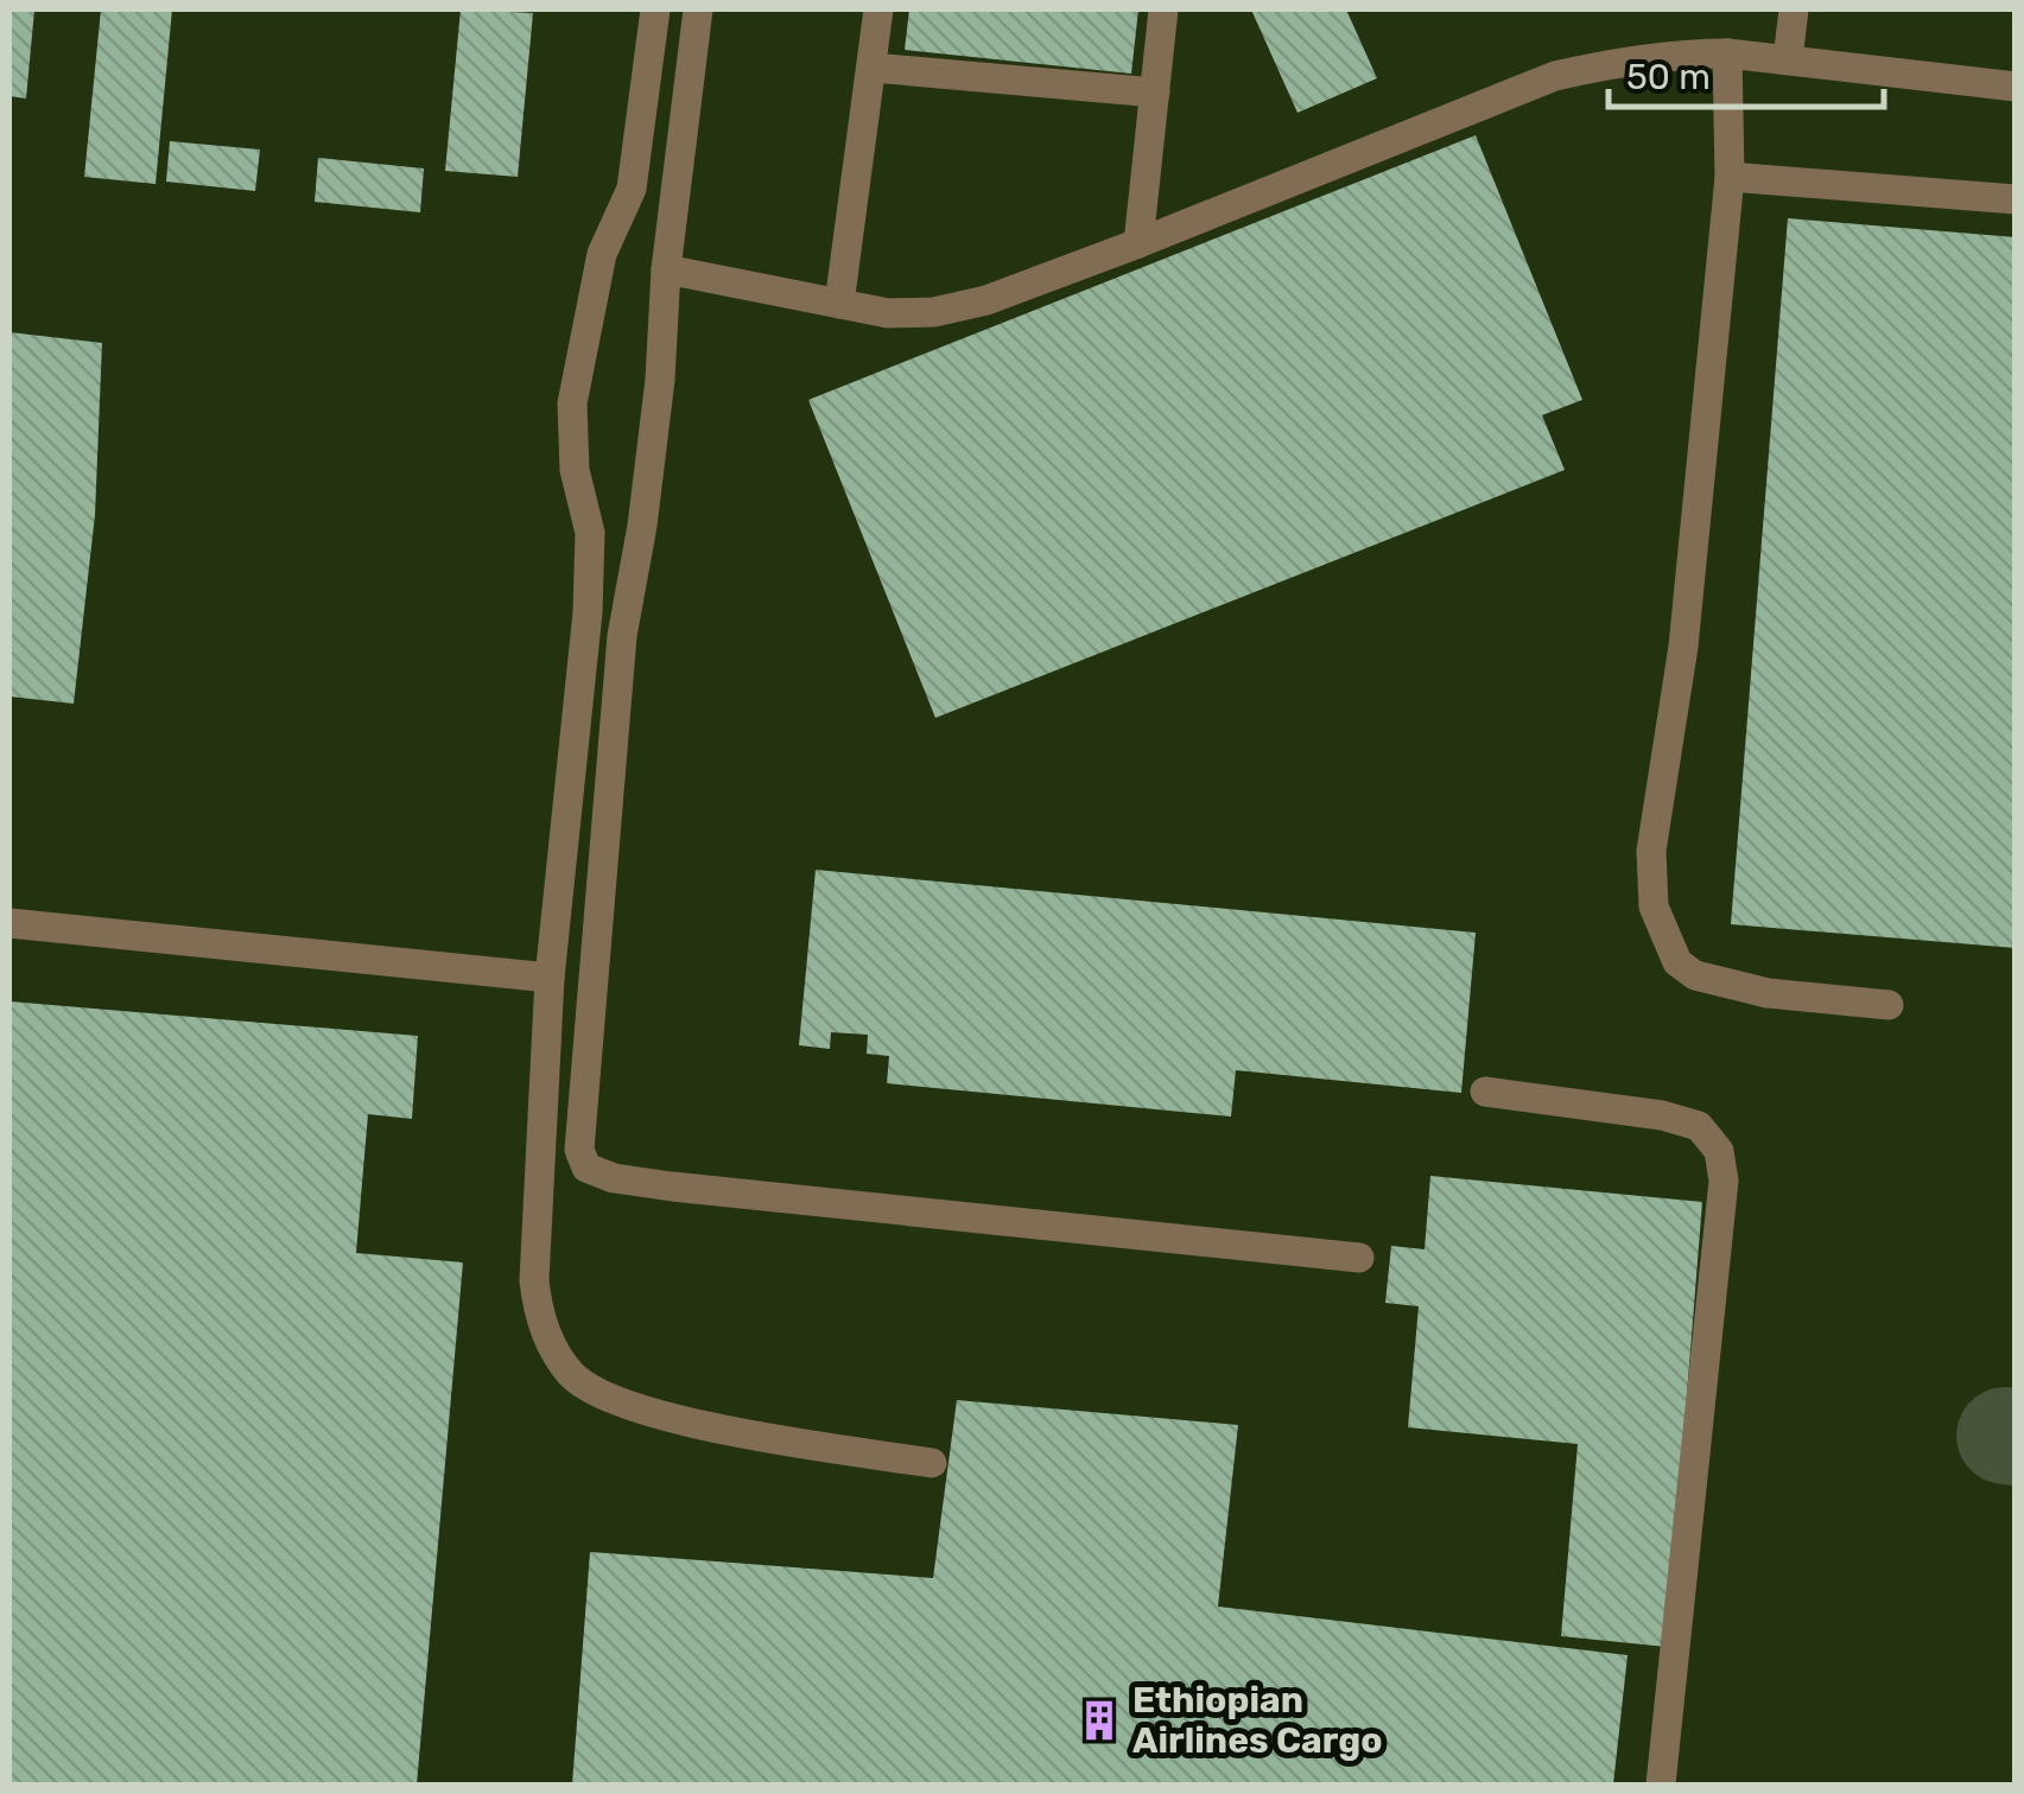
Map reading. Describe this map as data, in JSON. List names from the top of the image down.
{
  "places": {
    "building": ["Ethiopian Airlines Cargo"]
  },
  "scale_bar": "50 m"
}
